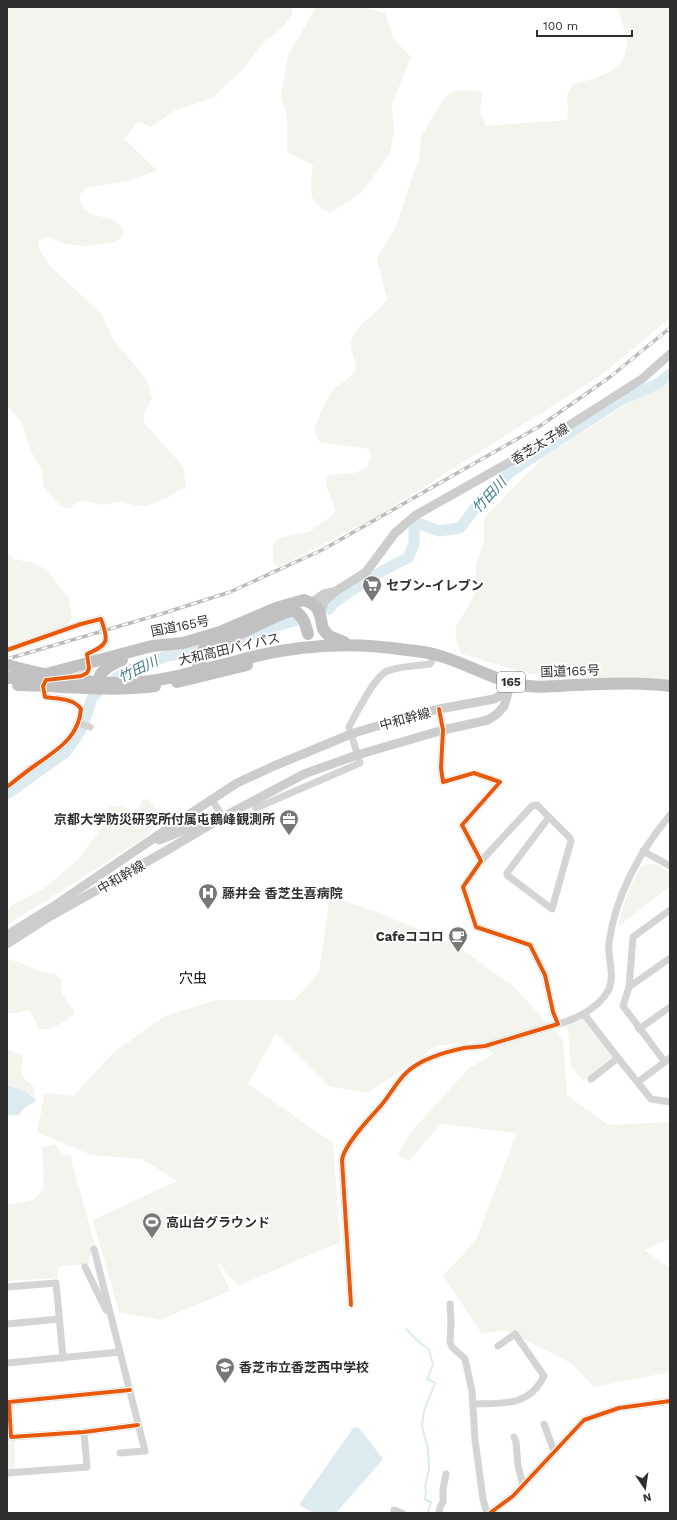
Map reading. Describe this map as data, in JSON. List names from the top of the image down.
{
  "streets": {
    "highway": ["国道165号", "大和高田バイパス", "165"],
    "main road": ["香芝太子線", "中和幹線"]
  },
  "crossings": [
    ["香芝太子線", "国道165号"],
    ["国道165号", "大和高田バイパス"],
    ["国道165号", "165"],
    ["国道165号", "中和幹線"],
    ["大和高田バイパス", "165"]
  ],
  "districts": ["穴虫"],
  "water": ["竹田川"],
  "places": {
    "supermarket": ["セブン-イレブン"],
    "office": ["京都大学防災研究所付属屯鶴峰観測所"],
    "hospital": ["藤井会 香芝生喜病院"],
    "cafe": ["Cafeココロ"],
    "sports": ["高山台グラウンド"],
    "school or university": ["香芝市立香芝西中学校"]
  },
  "scale_bar": "100 m",
  "north": "bottom"
}
